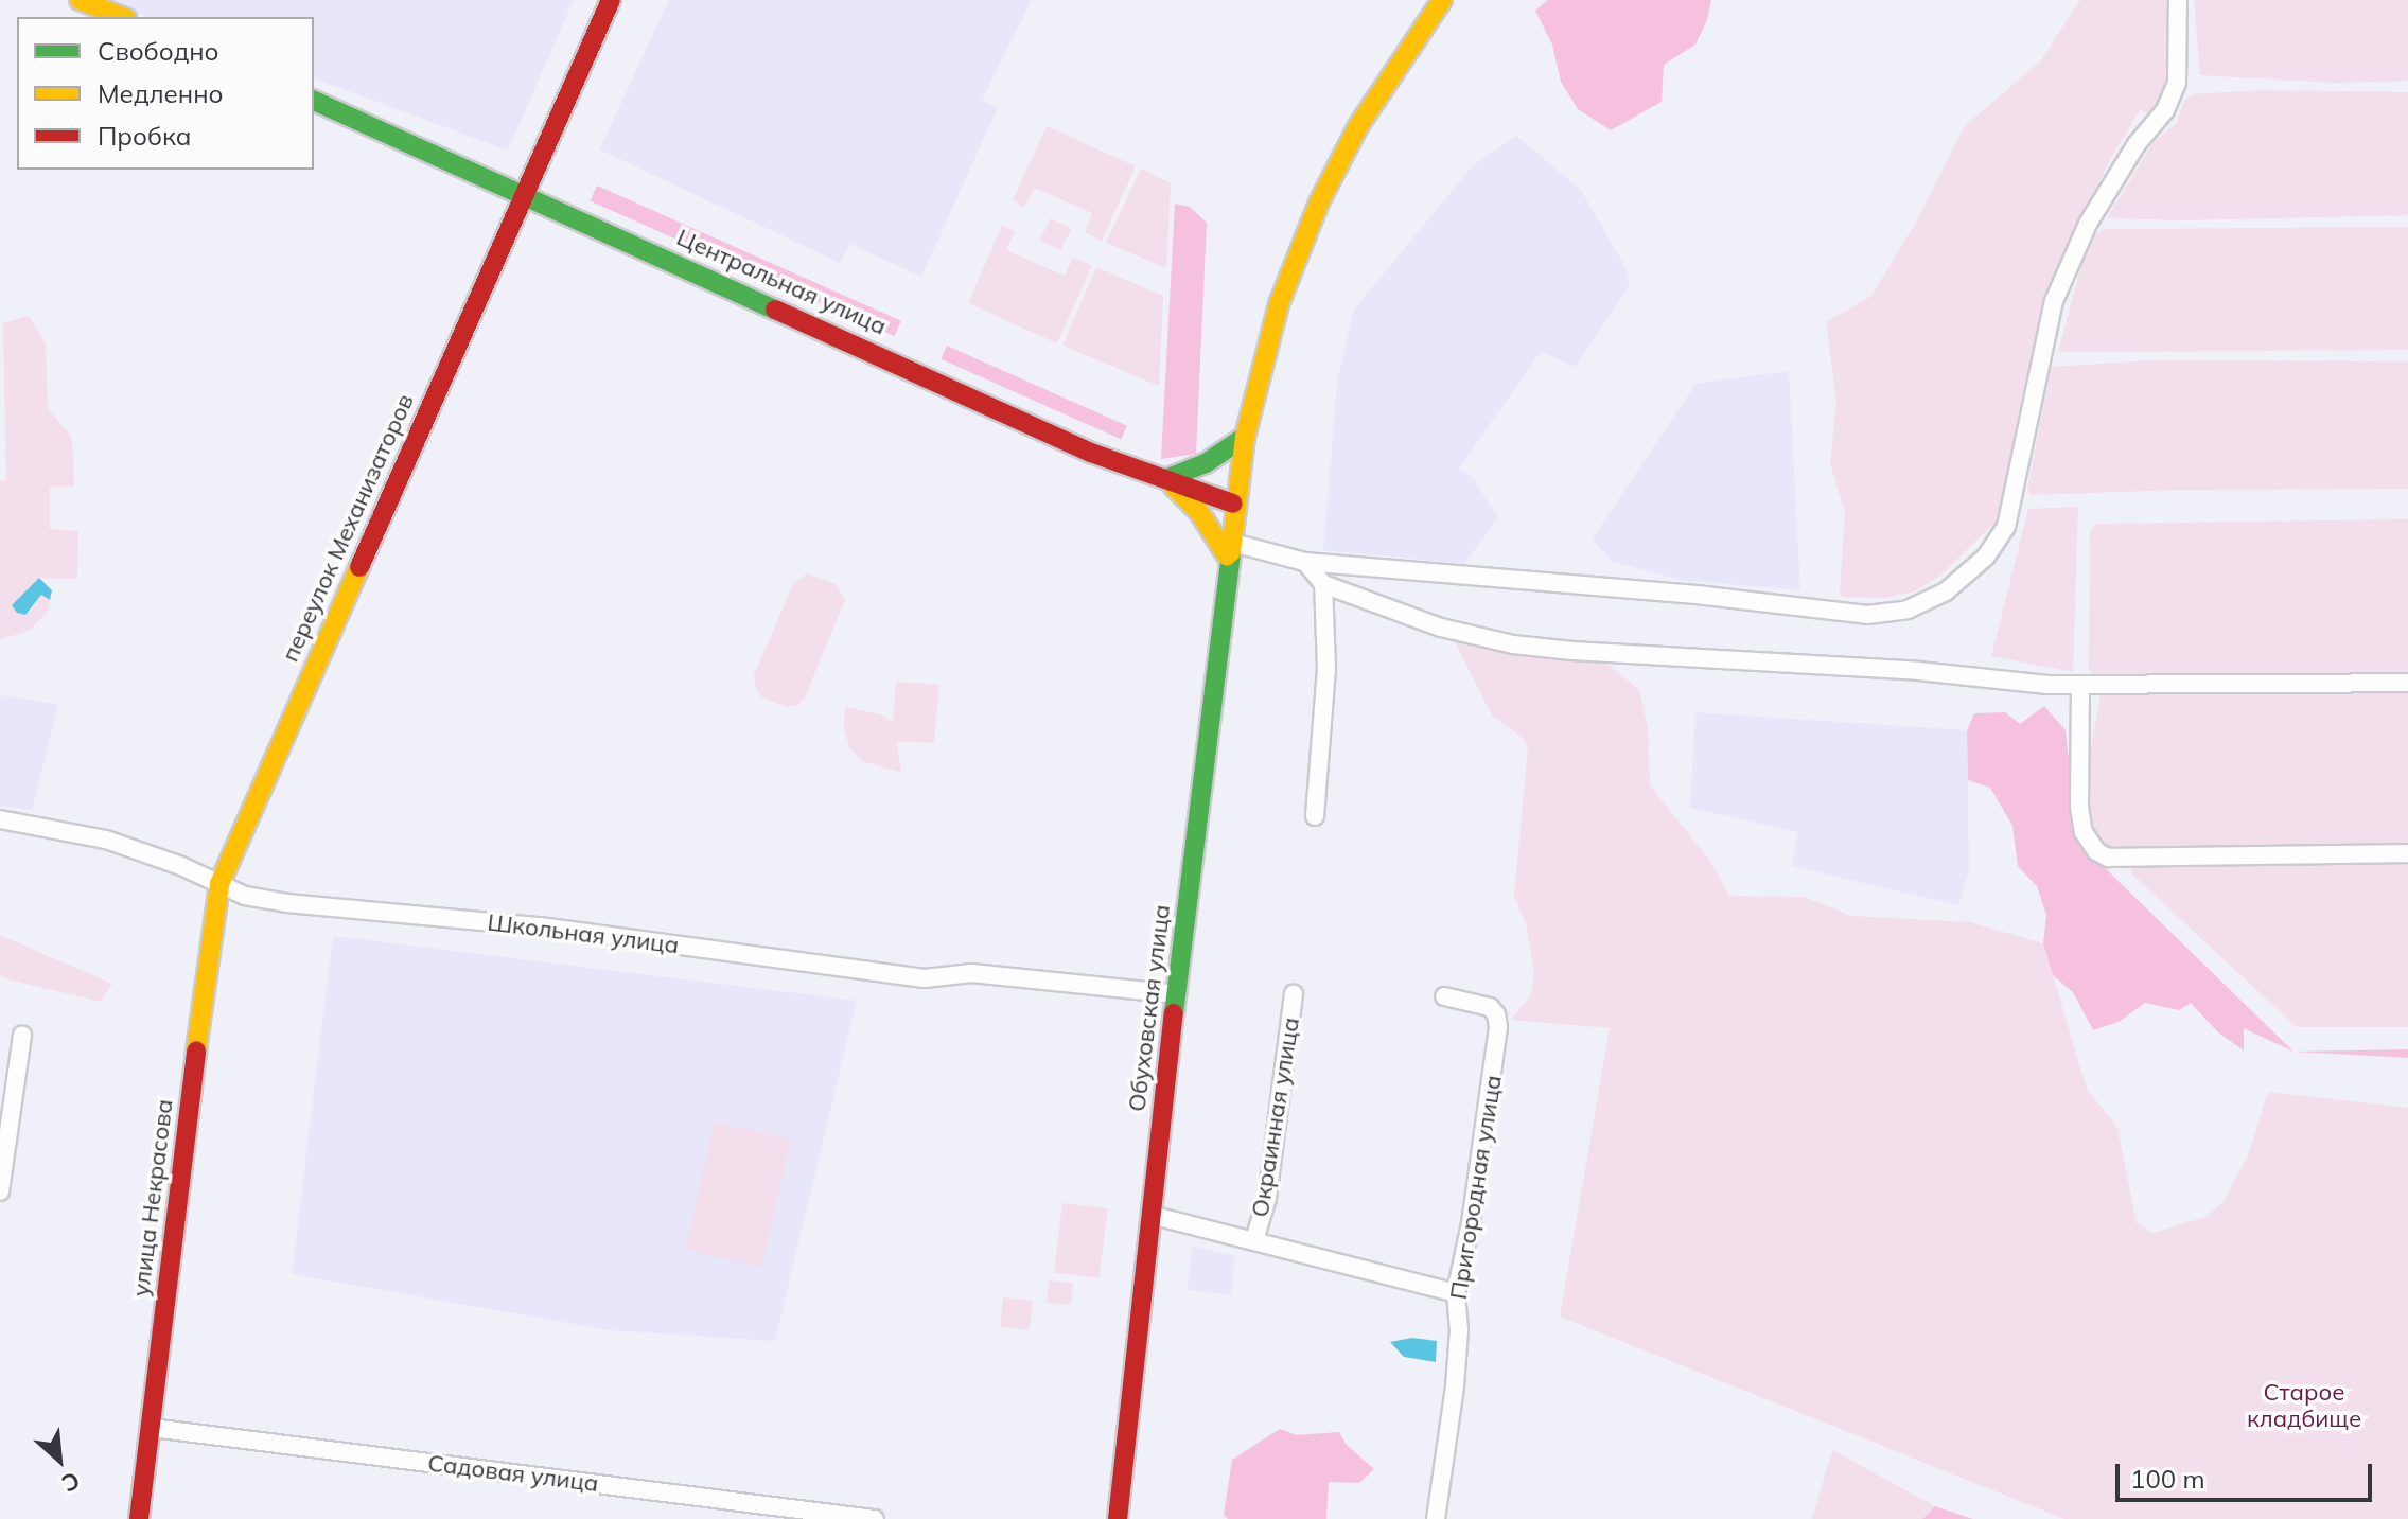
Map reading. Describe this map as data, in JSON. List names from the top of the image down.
{
  "streets": {
    "street": [
      "Центральная улица",
      "переулок Механизаторов",
      "Школьная улица",
      "Обуховская улица",
      "Окраинная улица",
      "Пригородная улица",
      "улица Некрасова",
      "Садовая улица"
    ]
  },
  "crossings": [
    ["Центральная улица", "переулок Механизаторов"],
    ["Центральная улица", "Обуховская улица"],
    ["переулок Механизаторов", "Школьная улица"],
    ["переулок Механизаторов", "улица Некрасова"],
    ["Школьная улица", "Обуховская улица"],
    ["Школьная улица", "улица Некрасова"],
    ["улица Некрасова", "Садовая улица"]
  ],
  "parks": ["Старое кладбище"],
  "legend": ["Свободно", "Медленно", "Пробка"],
  "scale_bar": "100 m",
  "north": "bottom right"
}
